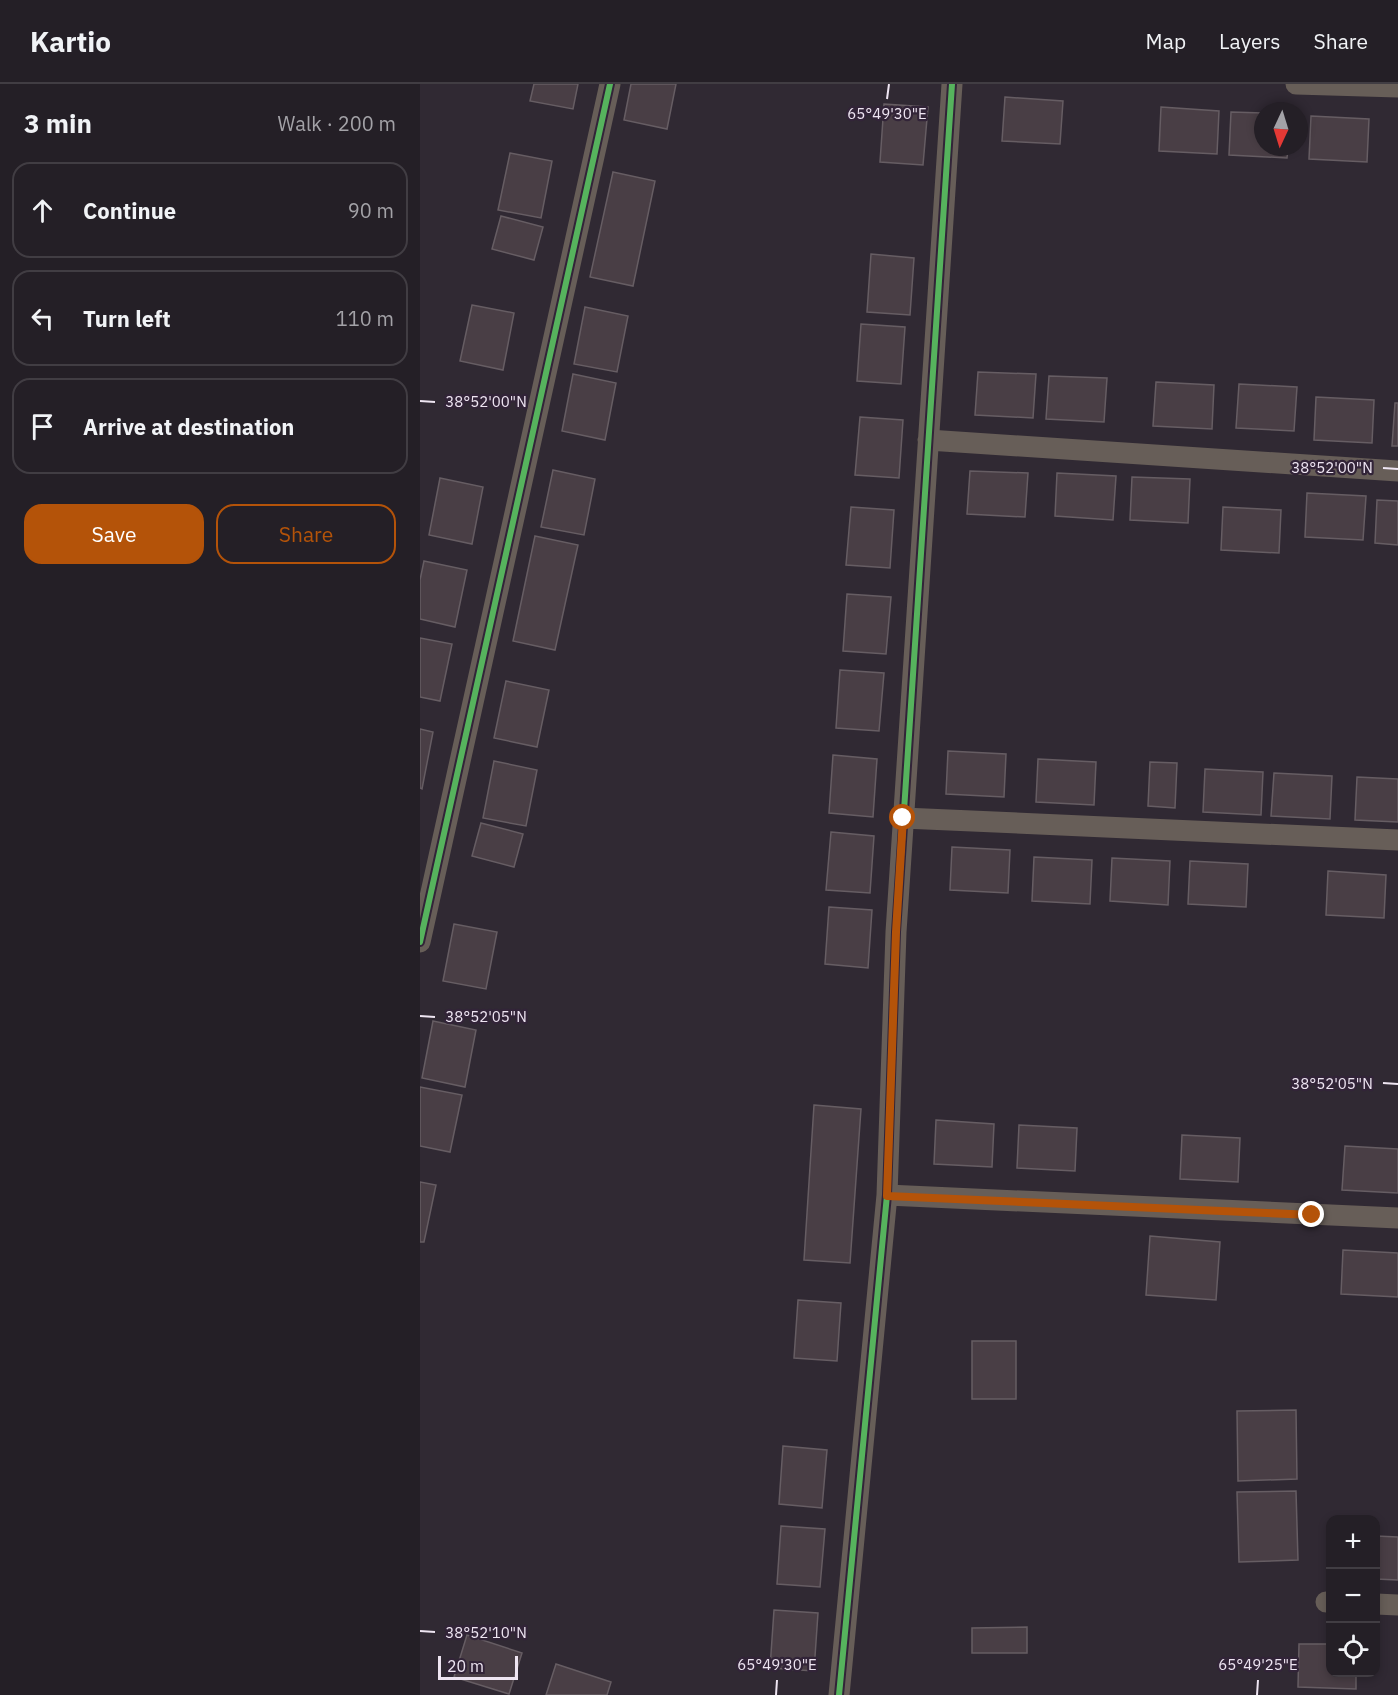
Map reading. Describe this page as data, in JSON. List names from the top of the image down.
{
  "scale_bar": "20 m",
  "north": "bottom",
  "page": {
    "header": "Kartio",
    "nav": ["Map", "Layers", "Share"],
    "heading": ["3 min", "Walk · 200 m"],
    "list": [
      ["Continue", "90 m"],
      ["Turn left", "110 m"],
      "Arrive at destination"
    ],
    "buttons": ["Save", "Share"],
    "map_buttons": ["+", "−"],
    "scale": "20 m"
  },
  "coordinates": [
    "65°49'30\"E",
    "38°52'00\"N",
    "38°52'05\"N",
    "38°52'10\"N",
    "65°49'25\"E"
  ]
}
